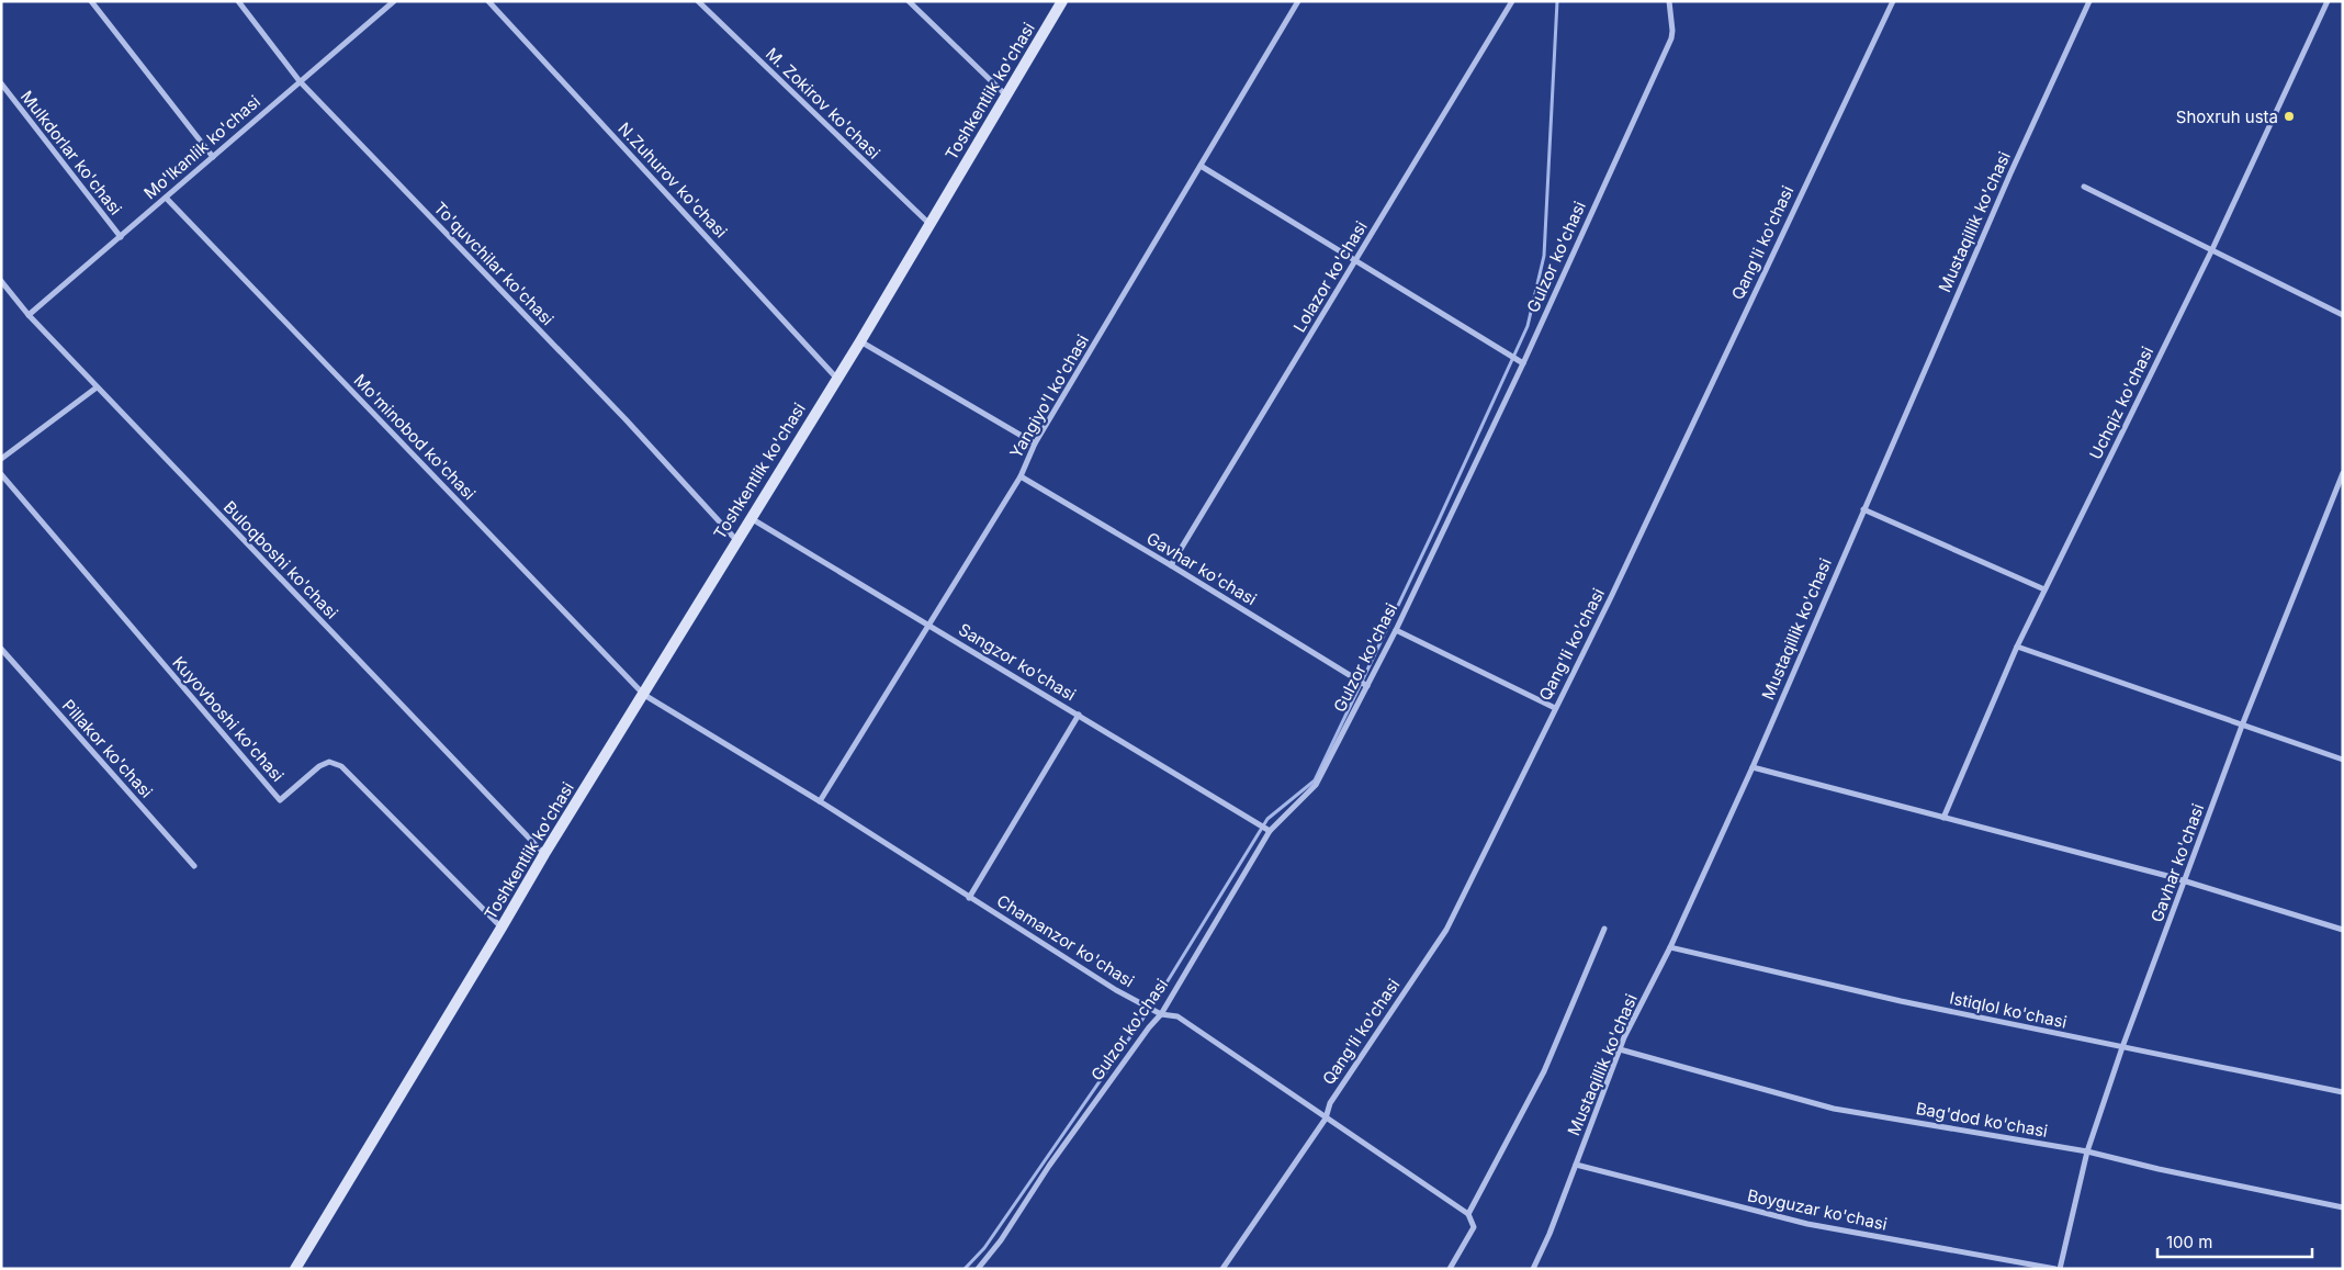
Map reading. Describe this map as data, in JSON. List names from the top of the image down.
{
  "streets": {
    "main road": ["Toshkentlik ko'chasi"],
    "street": [
      "M. Zokirov ko'chasi",
      "Mo'lkanlik ko'chasi",
      "Mulkdorlar ko'chasi",
      "N.Zuhurov ko'chasi",
      "Mustaqillik ko'chasi",
      "Qang'li ko'chasi",
      "Gulzor ko'chasi",
      "To'quvchilar ko'chasi",
      "Lolazor ko'chasi",
      "Yangiyo'l ko'chasi",
      "Uchqiz ko'chasi",
      "Mo'minobod ko'chasi",
      "Buloqboshi ko'chasi",
      "Gavhar ko'chasi",
      "Sangzor ko'chasi",
      "Kuyovboshi ko'chasi",
      "Pillakor ko'chasi",
      "Chamanzor ko'chasi",
      "Istiqlol ko'chasi",
      "Bag'dod ko'chasi",
      "Boyguzar ko'chasi"
    ]
  },
  "crossings": [
    ["Toshkentlik ko'chasi", "M. Zokirov ko'chasi"],
    ["Toshkentlik ko'chasi", "N.Zuhurov ko'chasi"],
    ["Toshkentlik ko'chasi", "To'quvchilar ko'chasi"],
    ["Toshkentlik ko'chasi", "Mo'minobod ko'chasi"],
    ["Toshkentlik ko'chasi", "Buloqboshi ko'chasi"],
    ["Toshkentlik ko'chasi", "Sangzor ko'chasi"],
    ["Toshkentlik ko'chasi", "Kuyovboshi ko'chasi"],
    ["Toshkentlik ko'chasi", "Chamanzor ko'chasi"],
    ["Mo'lkanlik ko'chasi", "Mulkdorlar ko'chasi"],
    ["Mo'lkanlik ko'chasi", "To'quvchilar ko'chasi"],
    ["Mo'lkanlik ko'chasi", "Mo'minobod ko'chasi"],
    ["Mo'lkanlik ko'chasi", "Buloqboshi ko'chasi"],
    ["Mustaqillik ko'chasi", "Istiqlol ko'chasi"],
    ["Mustaqillik ko'chasi", "Bag'dod ko'chasi"],
    ["Mustaqillik ko'chasi", "Boyguzar ko'chasi"],
    ["Qang'li ko'chasi", "Chamanzor ko'chasi"],
    ["Gulzor ko'chasi", "Gavhar ko'chasi"],
    ["Gulzor ko'chasi", "Sangzor ko'chasi"],
    ["Gulzor ko'chasi", "Chamanzor ko'chasi"],
    ["Lolazor ko'chasi", "Gavhar ko'chasi"],
    ["Yangiyo'l ko'chasi", "Gavhar ko'chasi"],
    ["Yangiyo'l ko'chasi", "Sangzor ko'chasi"],
    ["Yangiyo'l ko'chasi", "Chamanzor ko'chasi"],
    ["Mo'minobod ko'chasi", "Chamanzor ko'chasi"],
    ["Gavhar ko'chasi", "Istiqlol ko'chasi"],
    ["Gavhar ko'chasi", "Bag'dod ko'chasi"]
  ],
  "places": ["Shoxruh usta"],
  "scale_bar": "100 m"
}
